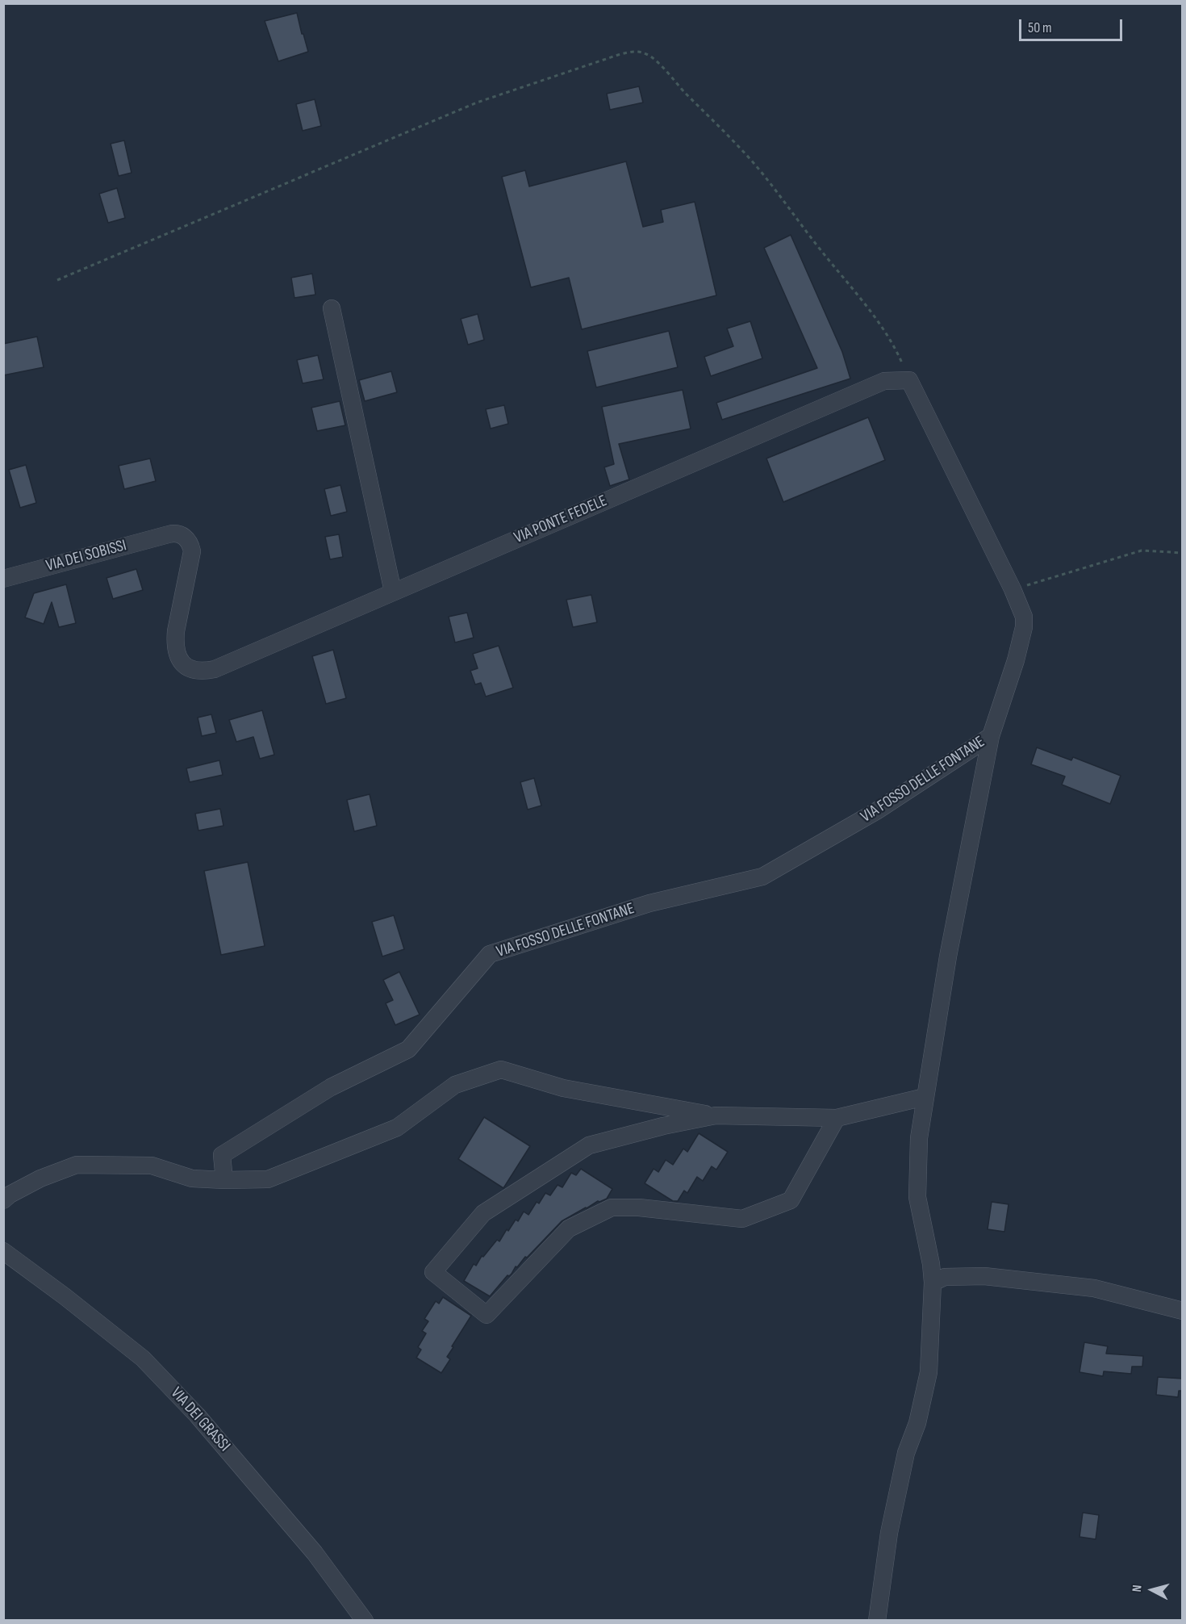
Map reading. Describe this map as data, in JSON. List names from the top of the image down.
{
  "streets": {
    "street": [
      "VIA PONTE FEDELE",
      "VIA DEI SOBISSI",
      "VIA FOSSO DELLE FONTANE",
      "VIA DEI GRASSI"
    ]
  },
  "crossings": [
    ["VIA PONTE FEDELE", "VIA DEI SOBISSI"]
  ],
  "scale_bar": "50 m",
  "north": "left"
}
